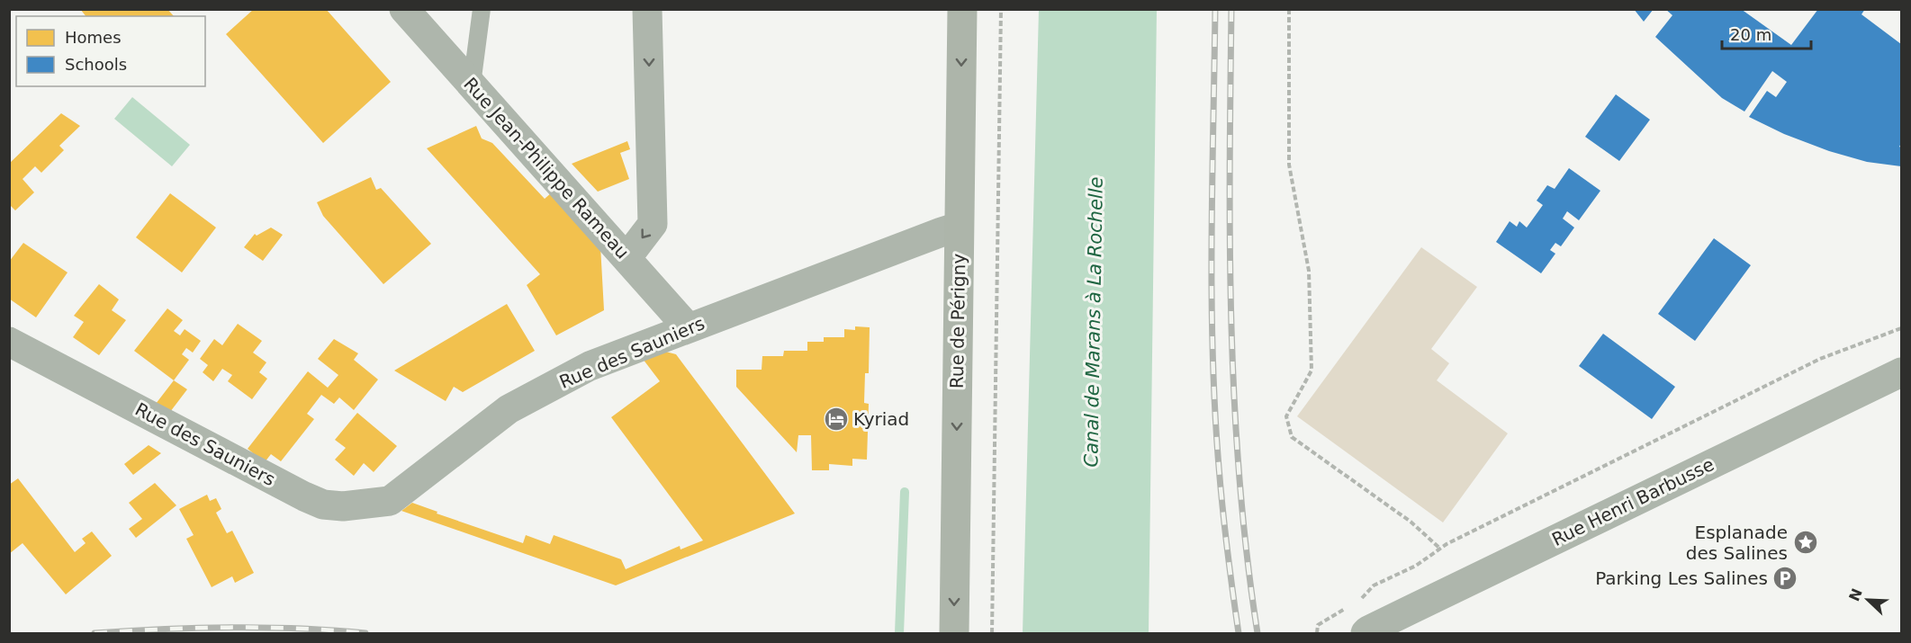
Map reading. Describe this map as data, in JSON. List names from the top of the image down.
{
  "streets": {
    "street": [
      "Rue Jean-Philippe Rameau",
      "Rue de Périgny",
      "Rue des Sauniers",
      "Rue Henri Barbusse"
    ]
  },
  "crossings": [
    ["Rue Jean-Philippe Rameau", "Rue des Sauniers"],
    ["Rue de Périgny", "Rue des Sauniers"]
  ],
  "one_way": ["Rue de Périgny"],
  "water": ["Canal de Marans à La Rochelle"],
  "places": {
    "hotel": ["Kyriad"],
    "place": ["Esplanade des Salines"],
    "parking": ["Parking Les Salines"]
  },
  "legend": ["Homes", "Schools"],
  "scale_bar": "20 m",
  "north": "top left"
}
